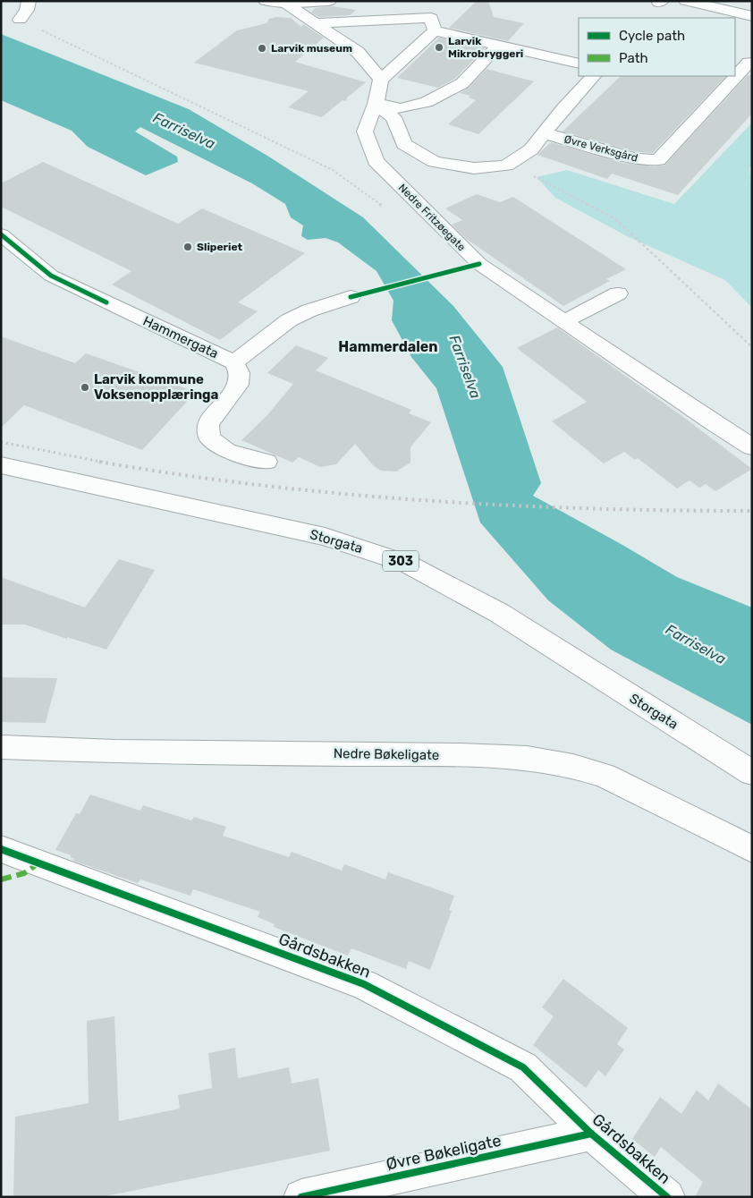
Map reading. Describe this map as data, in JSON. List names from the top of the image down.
{
  "streets": {
    "main road": [
      "Øvre Verksgård",
      "Nedre Fritzøegate",
      "Hammergata",
      "Storgata",
      "303",
      "Nedre Bøkeligate",
      "Gårdsbakken",
      "Øvre Bøkeligate"
    ]
  },
  "crossings": [
    ["Gårdsbakken", "Øvre Bøkeligate"]
  ],
  "districts": ["Hammerdalen"],
  "water": ["Farriselva"],
  "places": [
    "Larvik Mikrobryggeri",
    "Larvik museum",
    "Sliperiet",
    "Larvik kommune Voksenopplæringa"
  ],
  "legend": ["Cycle path", "Path"]
}
